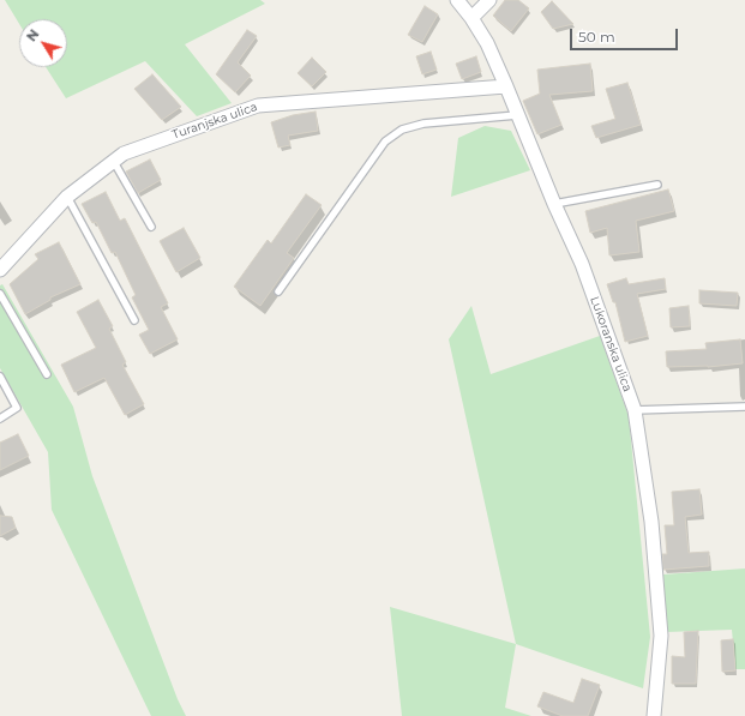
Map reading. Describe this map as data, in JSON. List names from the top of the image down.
{
  "streets": {
    "street": ["Turanjska ulica", "Lukoranska ulica"]
  },
  "crossings": [
    ["Turanjska ulica", "Lukoranska ulica"]
  ],
  "scale_bar": "50 m",
  "north": "top left"
}
